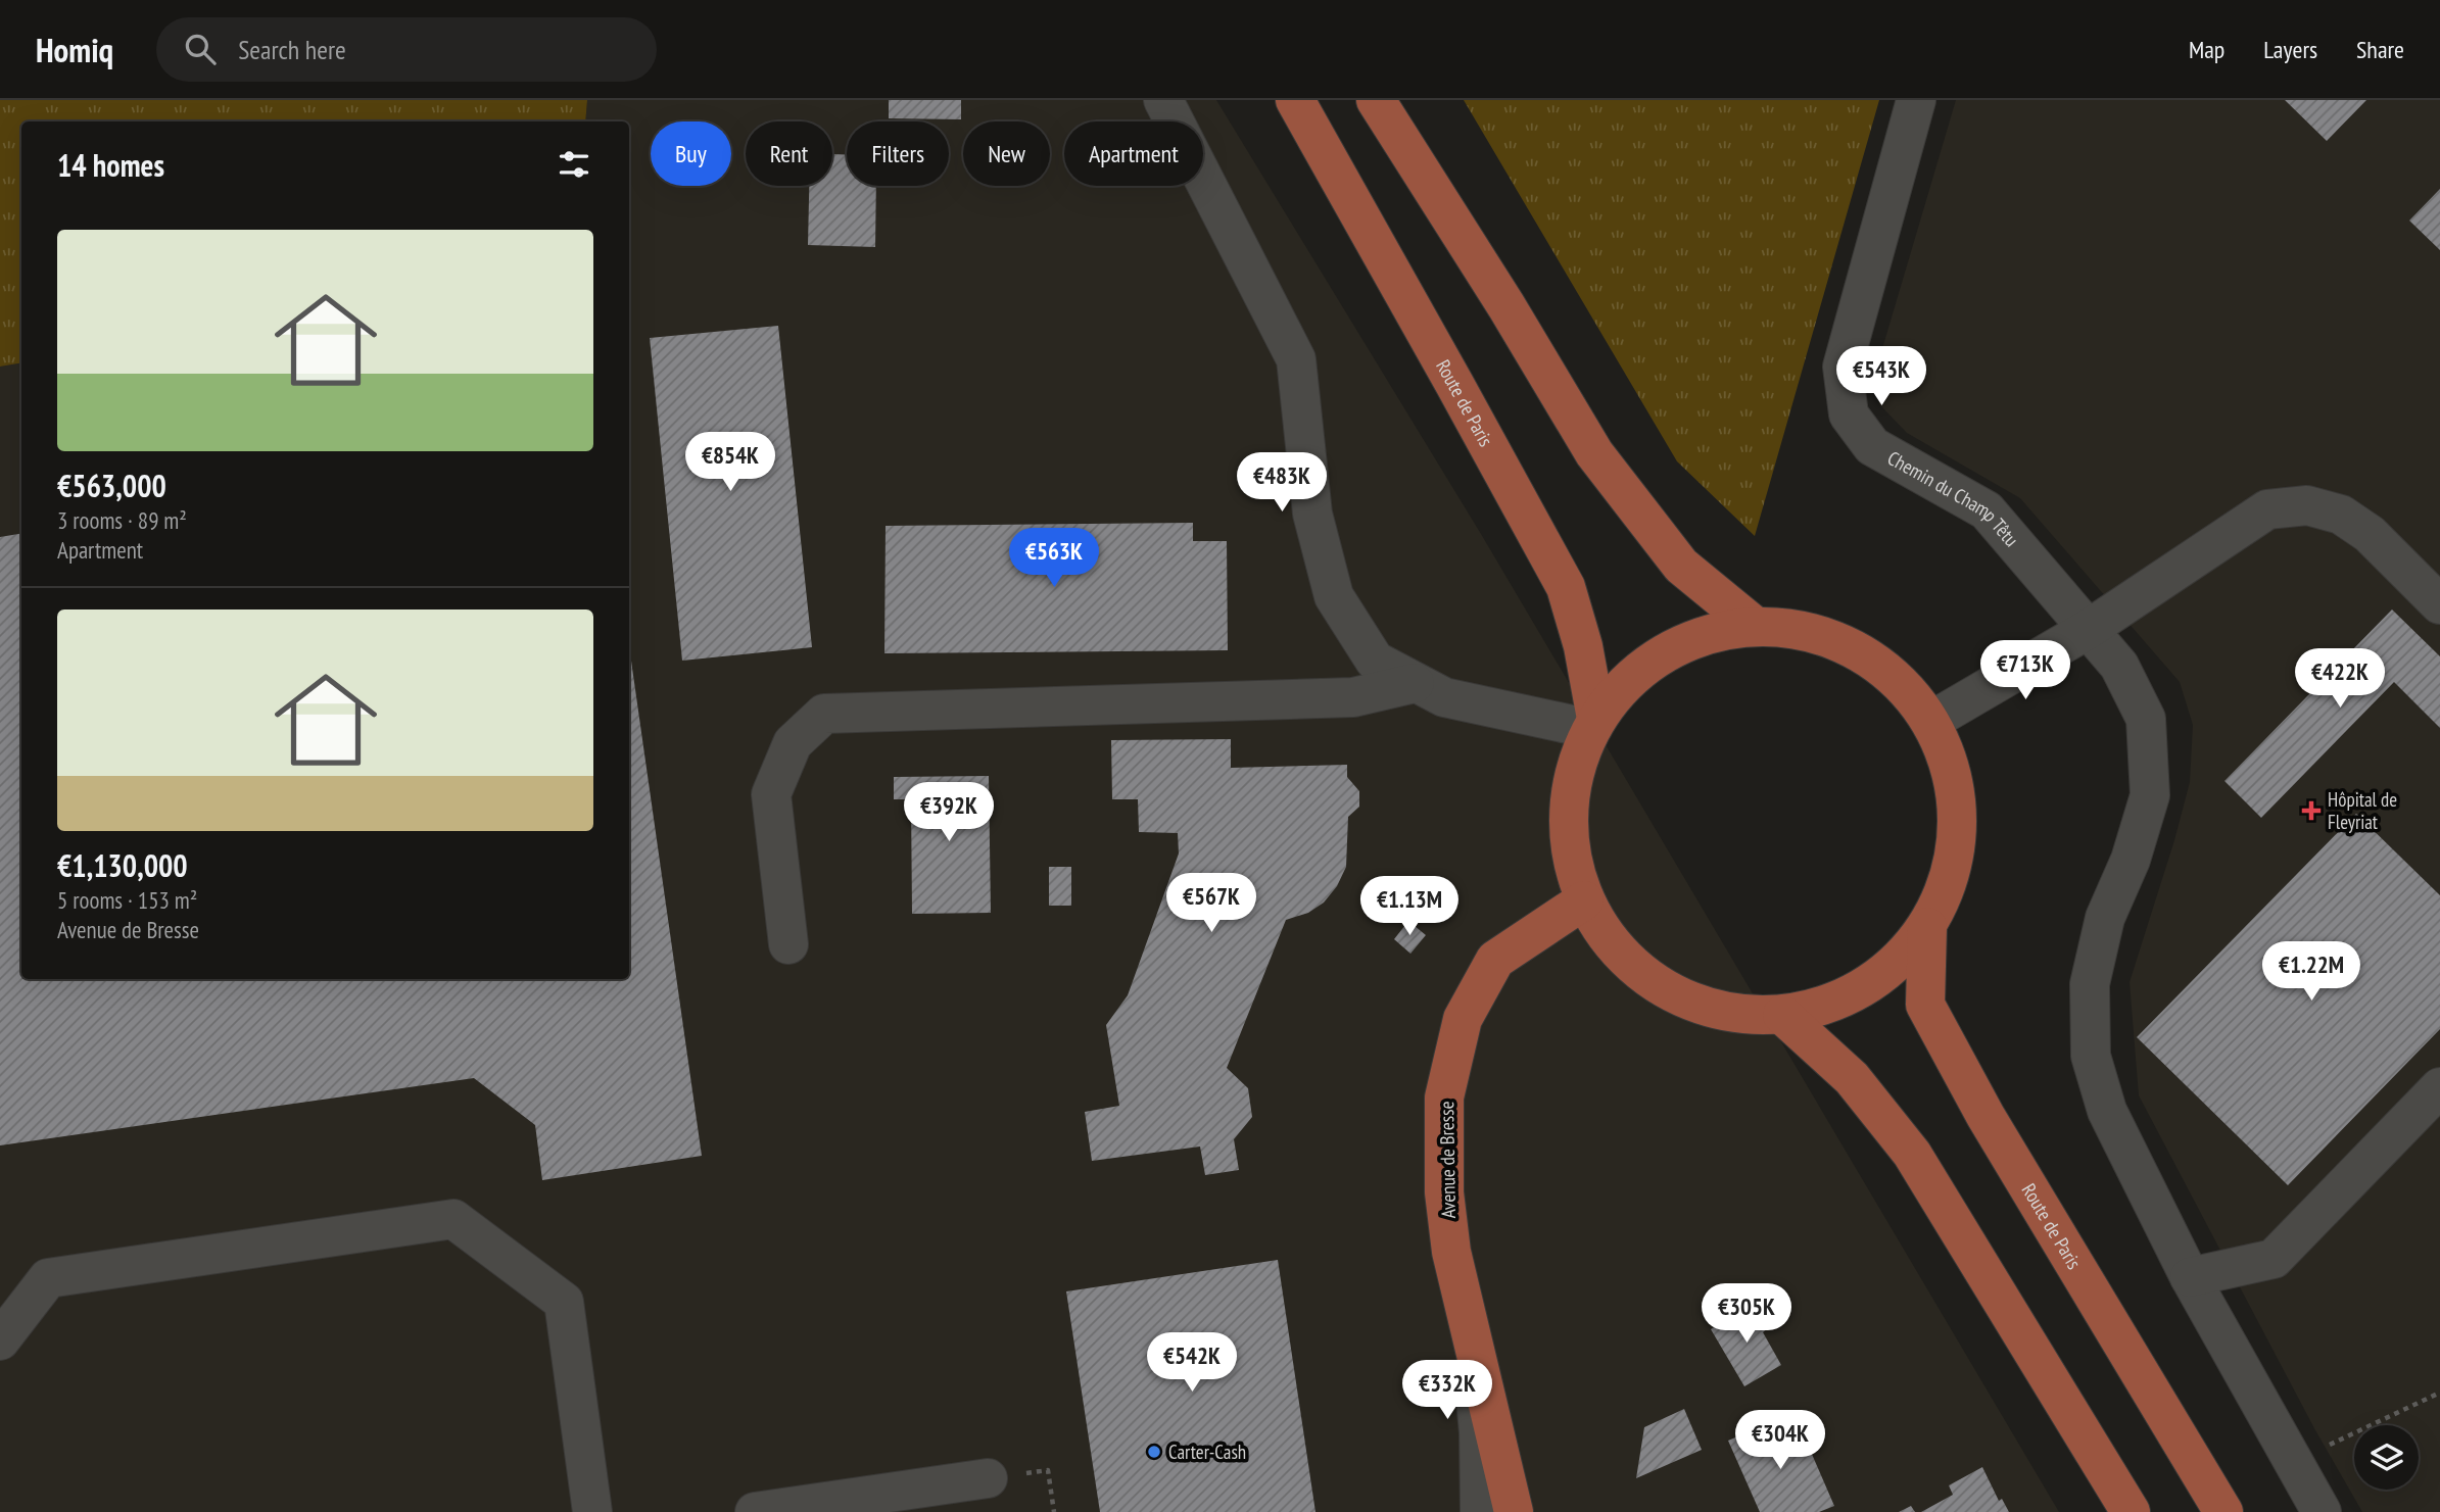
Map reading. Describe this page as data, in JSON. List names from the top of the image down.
{
  "streets": {
    "main road": ["Route de Paris", "Avenue de Bresse"],
    "street": ["Chemin du Champ Têtu"]
  },
  "places": {
    "health": ["Hôpital de Fleyriat"],
    "other": ["Carter-Cash"]
  },
  "page": {
    "header": "Homiq",
    "search": "Search here",
    "nav": ["Map", "Layers", "Share"],
    "chip": [
      "Buy",
      "Rent",
      "Filters",
      "New",
      "Apartment"
    ],
    "heading": "14 homes",
    "list": [
      {
        "name": "€563,000",
        "note": "3 rooms · 89 m² · Apartment"
      },
      {
        "name": "€1,130,000",
        "note": "5 rooms · 153 m² · Avenue de Bresse"
      }
    ],
    "price": [
      "€543K",
      "€854K",
      "€483K",
      "€563K",
      "€713K",
      "€422K",
      "€392K",
      "€567K",
      "€1.13M",
      "€1.22M",
      "€305K",
      "€542K",
      "€332K",
      "€304K"
    ]
  }
}
